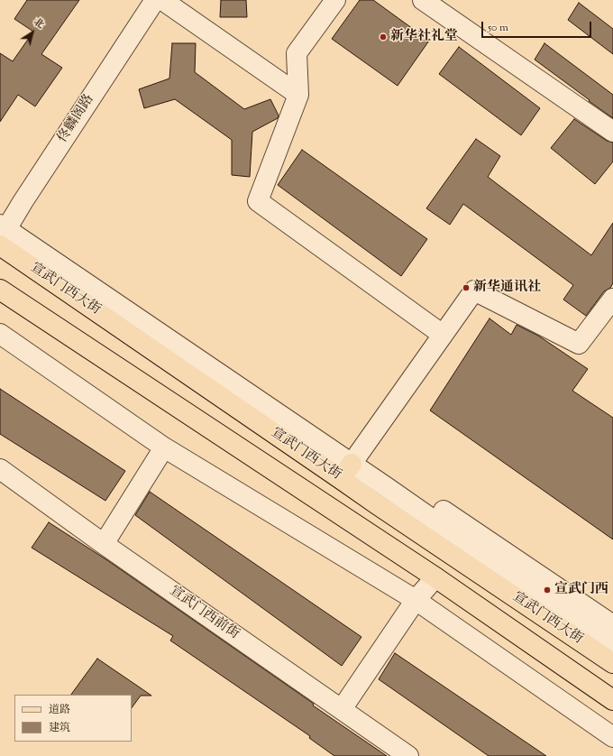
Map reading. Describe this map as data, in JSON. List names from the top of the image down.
{
  "streets": {
    "main road": ["宣武门西大街"],
    "street": ["佟麟阁路", "宣武门西前街"]
  },
  "crossings": [
    ["佟麟阁路", "宣武门西大街"]
  ],
  "places": ["新华社礼堂", "新华通讯社", "宣武门西"],
  "legend": ["道路", "建筑"],
  "scale_bar": "50 m",
  "north": "top right"
}
